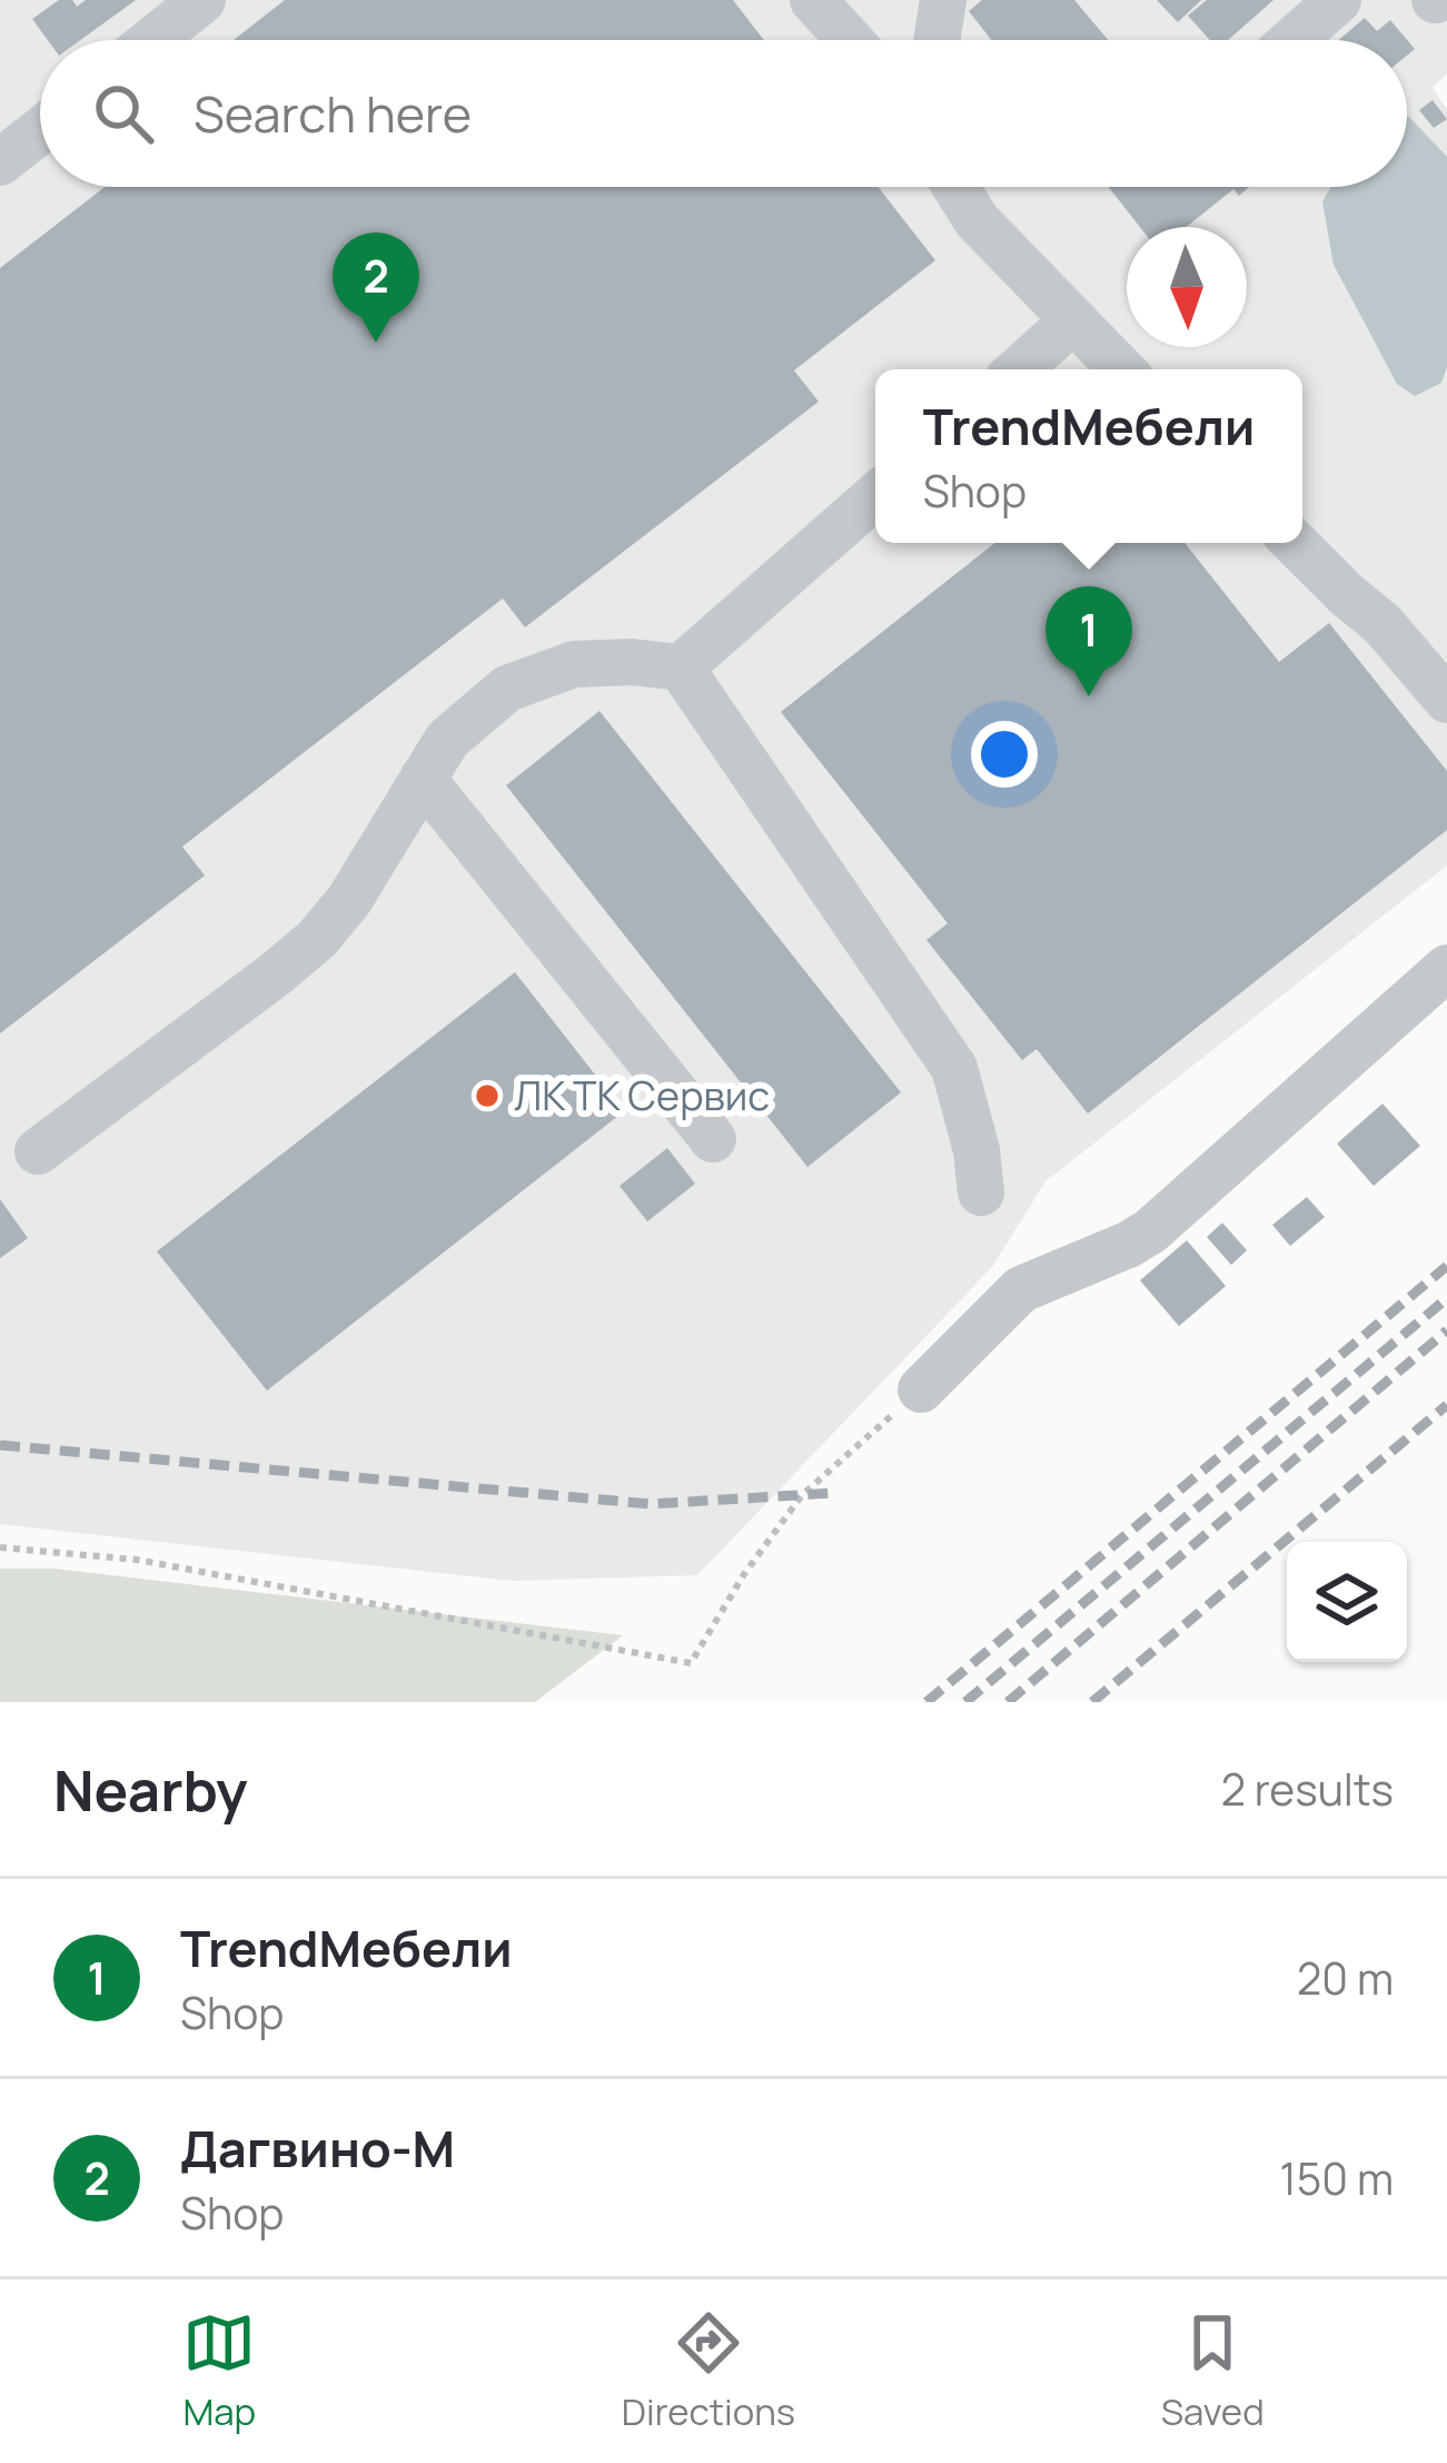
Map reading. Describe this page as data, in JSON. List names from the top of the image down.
{
  "places": ["ЛК ТК Сервис"],
  "north": "bottom",
  "page": {
    "search": "Search here",
    "pins": ["2", "1"],
    "popup": ["TrendМебели", "Shop"],
    "heading": ["Nearby", "2 results"],
    "list": [
      {
        "mark": "1",
        "name": "TrendМебели",
        "note": "Shop",
        "value": "20 m"
      },
      {
        "mark": "2",
        "name": "Дагвино-М",
        "note": "Shop",
        "value": "150 m"
      }
    ],
    "nav": ["Map", "Directions", "Saved"]
  }
}
